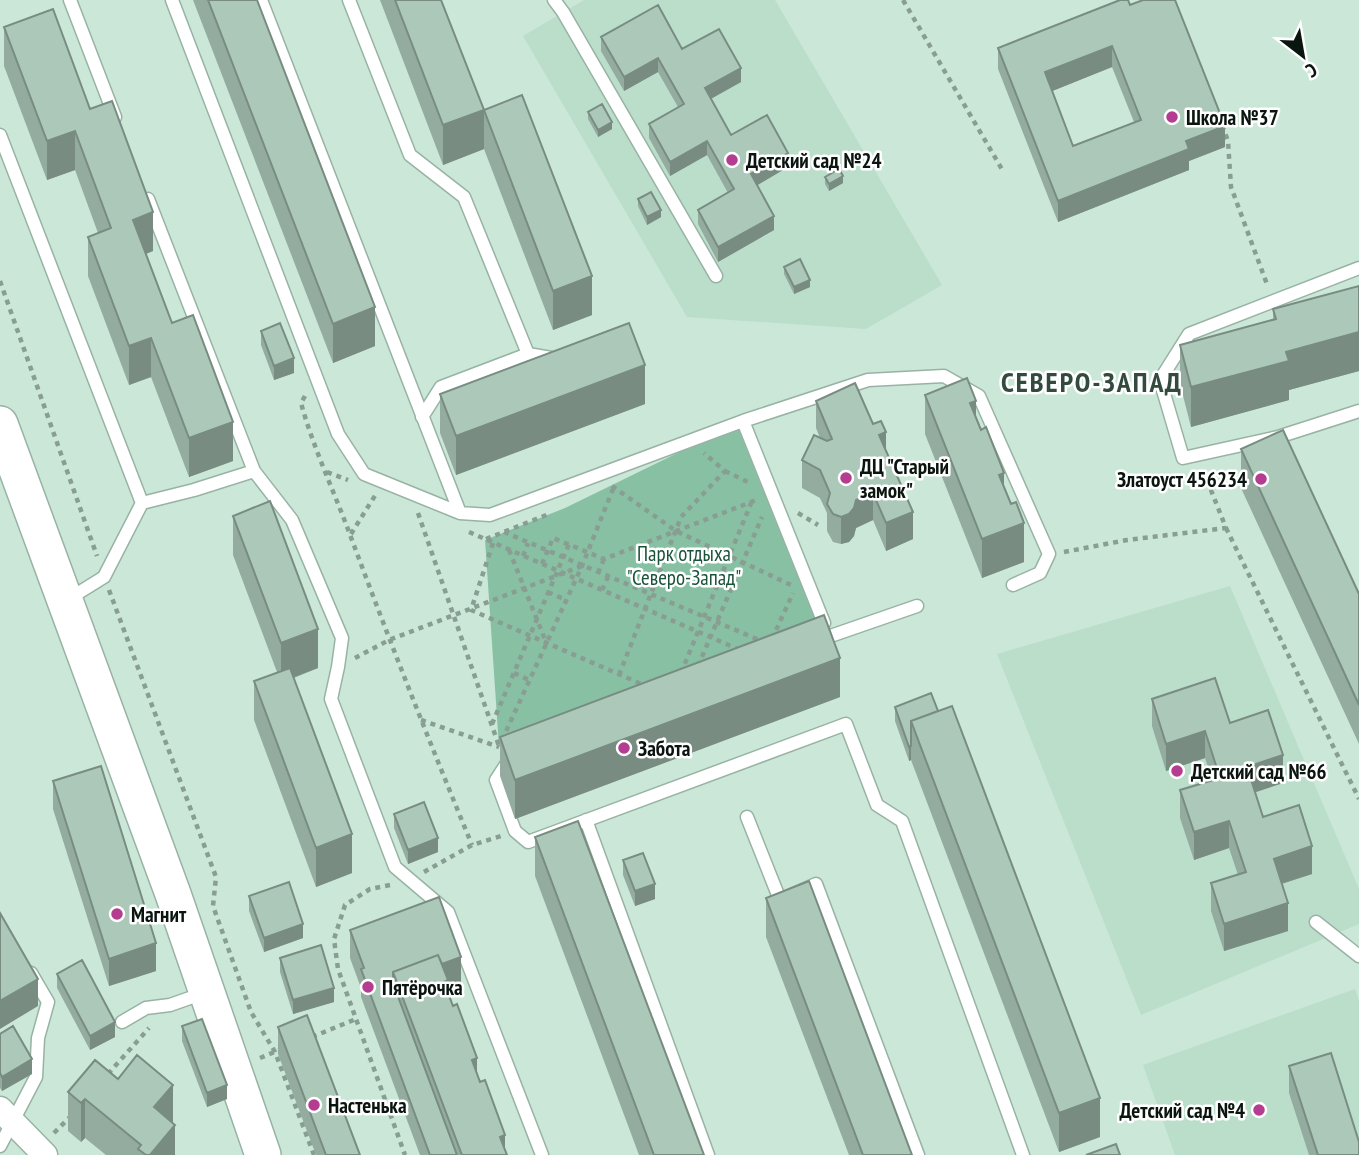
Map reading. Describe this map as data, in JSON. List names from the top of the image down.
{
  "districts": ["СЕВЕРО-ЗАПАД"],
  "parks": ["Парк отдыха \"Северо-Запад\""],
  "places": [
    "Школа №37",
    "Детский сад №24",
    "ДЦ \"Старый замок\"",
    "Златоуст 456234",
    "Забота",
    "Детский сад №66",
    "Магнит",
    "Пятёрочка",
    "Настенька",
    "Детский сад №4"
  ],
  "north": "bottom right"
}
